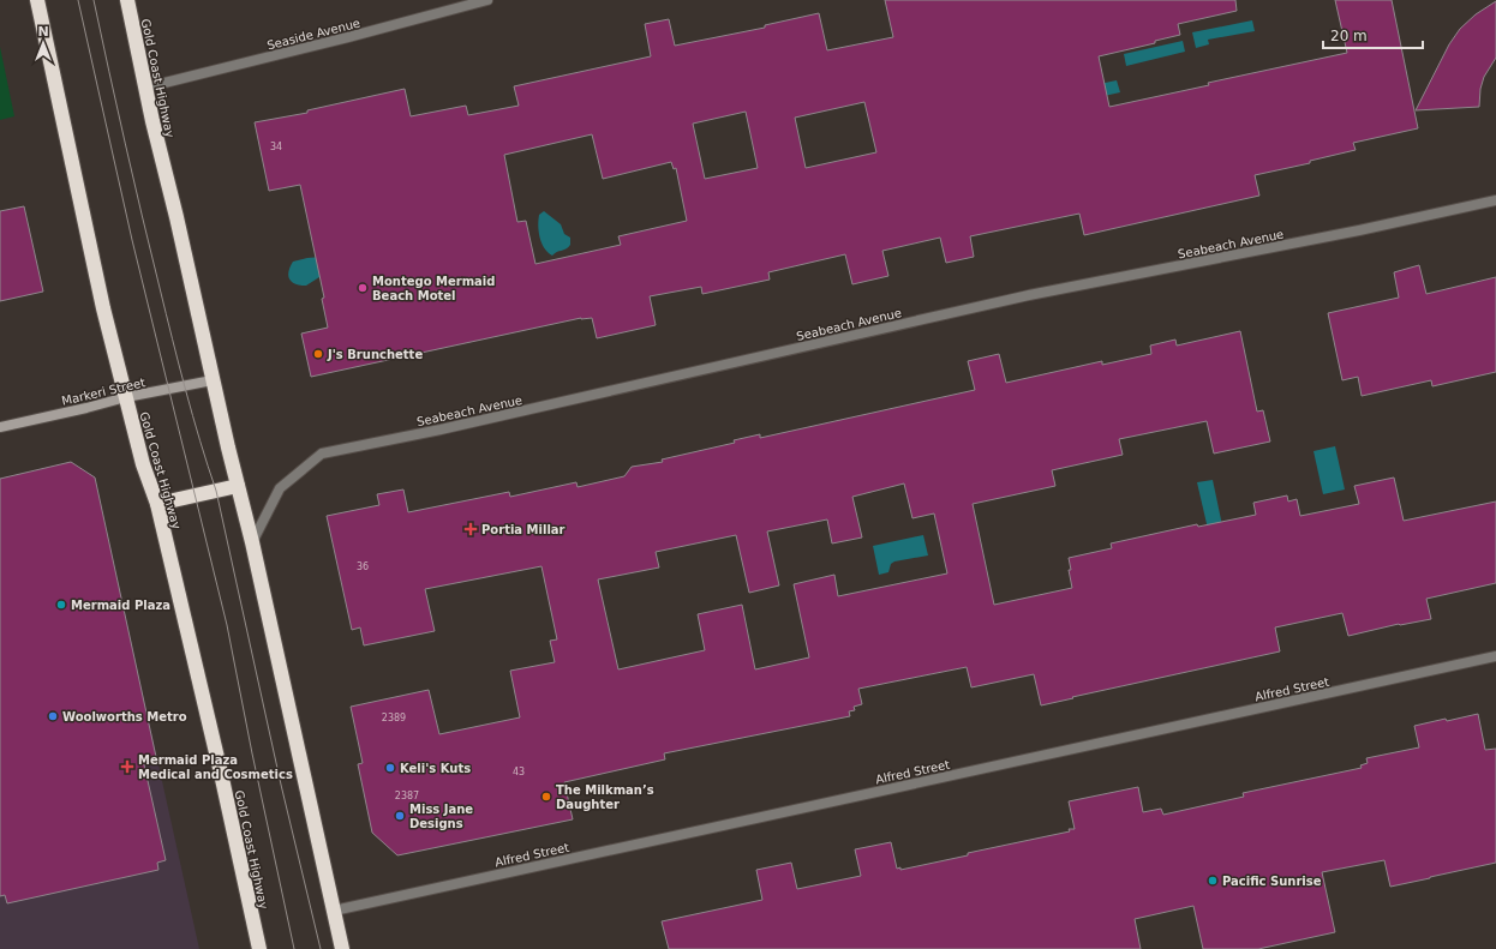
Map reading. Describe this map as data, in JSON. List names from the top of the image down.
{
  "streets": {
    "highway": ["Gold Coast Highway"],
    "main road": ["Markeri Street"],
    "street": ["Seaside Avenue", "Seabeach Avenue", "Alfred Street"]
  },
  "crossings": [
    ["Seaside Avenue", "Gold Coast Highway"],
    ["Gold Coast Highway", "Seabeach Avenue"],
    ["Gold Coast Highway", "Markeri Street"],
    ["Gold Coast Highway", "Alfred Street"]
  ],
  "places": {
    "other": [
      "Montego Mermaid Beach Motel",
      "J's Brunchette",
      "Mermaid Plaza",
      "Woolworths Metro",
      "Keli's Kuts",
      "The Milkman’s Daughter",
      "Miss Jane Designs",
      "Pacific Sunrise"
    ],
    "health": ["Portia Millar", "Mermaid Plaza Medical and Cosmetics"]
  },
  "house_numbers": [
    "34",
    "36",
    "2389",
    "43",
    "2387"
  ],
  "scale_bar": "20 m",
  "north": "top"
}
